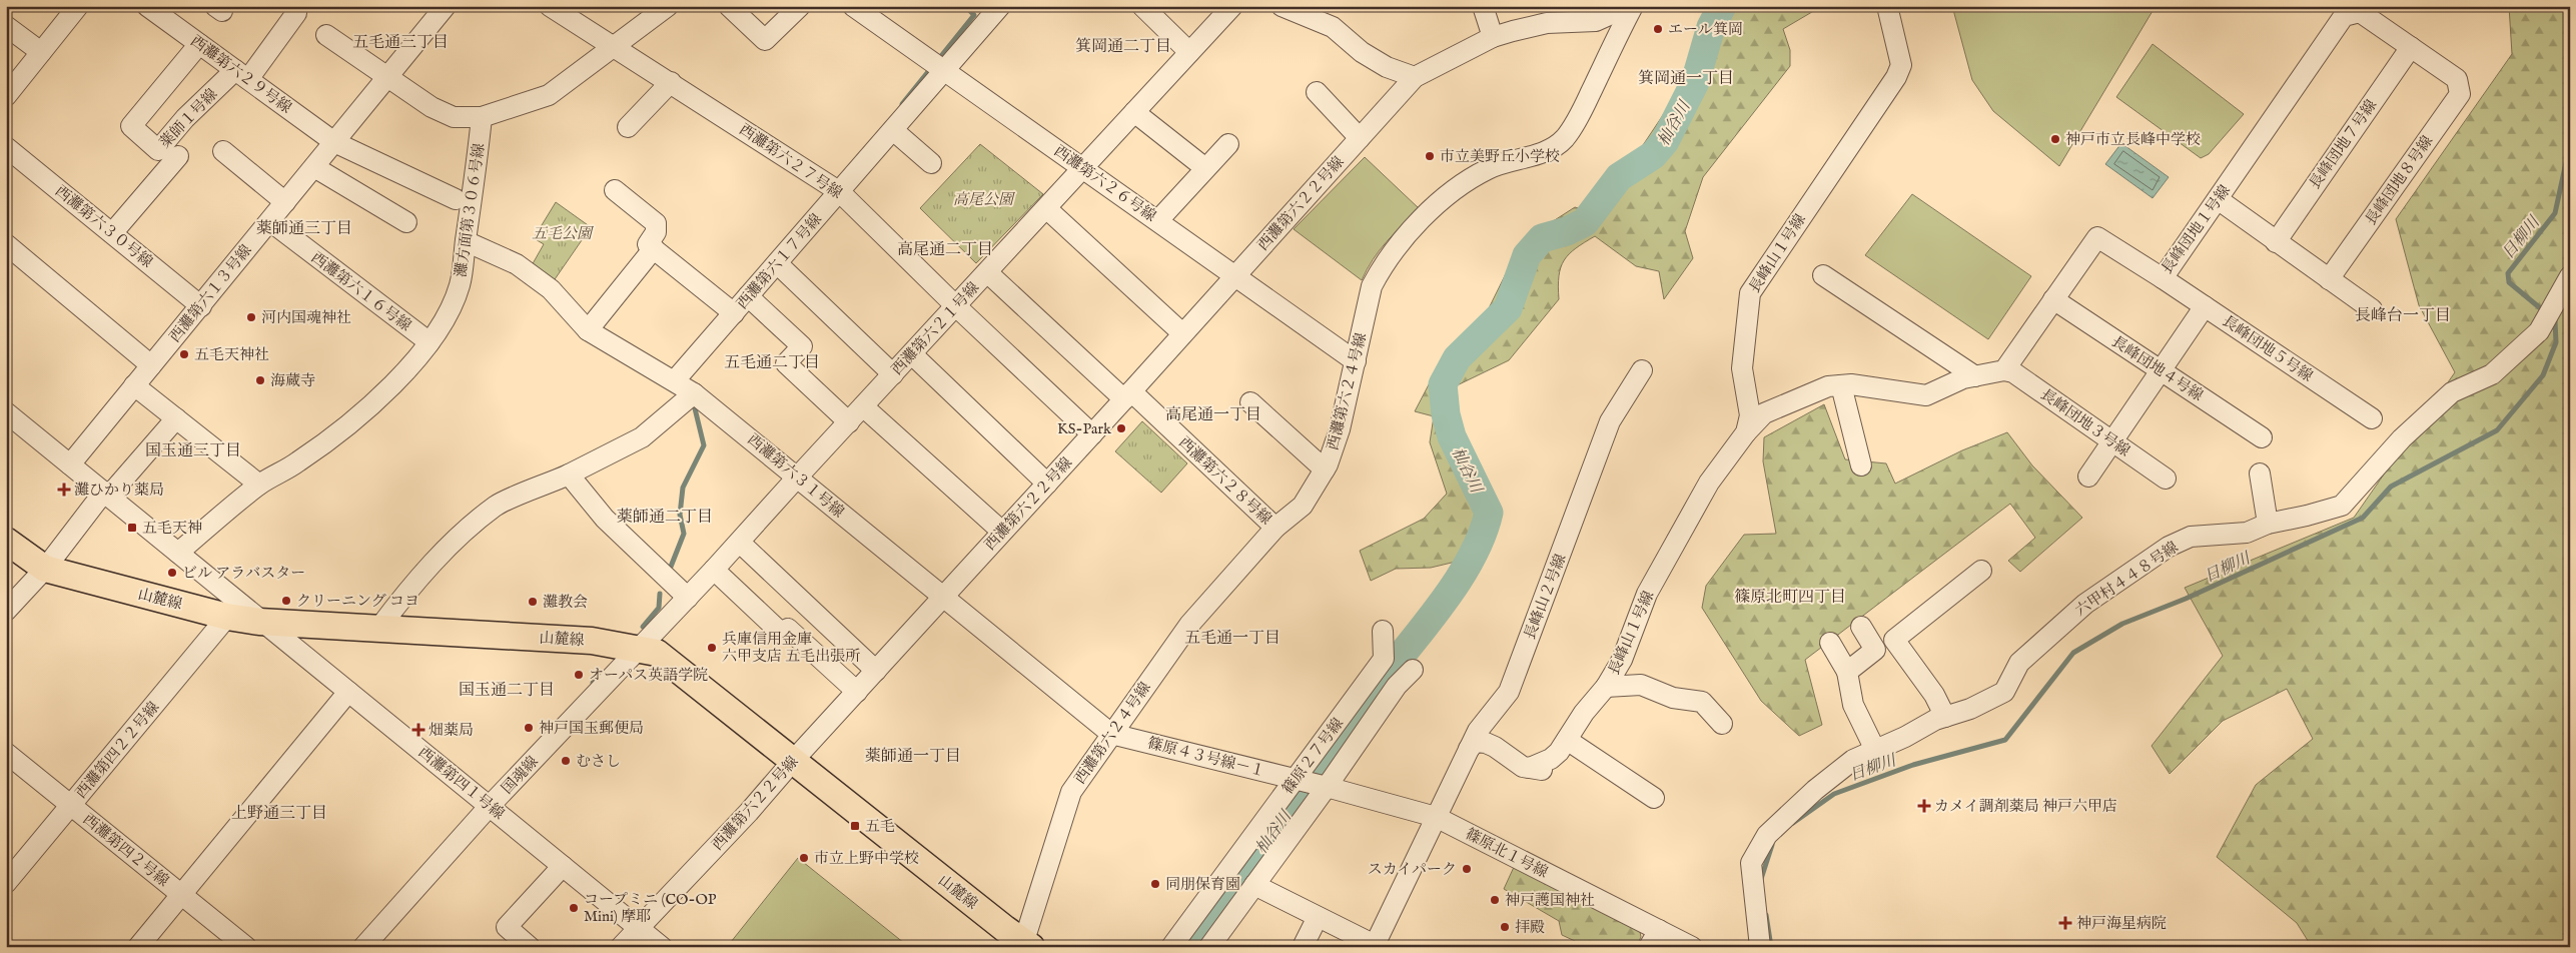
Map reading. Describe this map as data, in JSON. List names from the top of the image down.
{
  "streets": {
    "main road": ["山麓線"],
    "street": [
      "西灘第六２９号線",
      "薬師１号線",
      "長峰団地７号線",
      "西灘第六２７号線",
      "長峰団地８号線",
      "西灘第六２６号線",
      "西灘第六２２号線",
      "灘方面第３０６号線",
      "西灘第六３０号線",
      "長峰団地１号線",
      "長峰山１号線",
      "西灘第六１７号線",
      "西灘第六１６号線",
      "西灘第六１３号線",
      "西灘第六２１号線",
      "長峰団地５号線",
      "長峰団地４号線",
      "西灘第六２４号線",
      "長峰団地３号線",
      "西灘第六３１号線",
      "西灘第六２８号線",
      "六甲村４４８号線",
      "長峰山２号線",
      "西灘第四２２号線",
      "篠原２７号線",
      "篠原４３号線－１",
      "国魂線",
      "西灘第四１号線",
      "西灘第四２号線",
      "篠原北１号線"
    ]
  },
  "crossings": [
    ["西灘第六２９号線", "薬師１号線"],
    ["西灘第六２９号線", "西灘第六１３号線"],
    ["長峰団地７号線", "長峰団地１号線"],
    ["西灘第六２７号線", "西灘第六２２号線"],
    ["西灘第六２７号線", "西灘第六１７号線"],
    ["西灘第六２７号線", "西灘第六２１号線"],
    ["長峰団地８号線", "長峰団地１号線"],
    ["西灘第六２６号線", "西灘第六２２号線"],
    ["西灘第六２６号線", "西灘第六１７号線"],
    ["西灘第六２６号線", "西灘第六２１号線"],
    ["西灘第六２６号線", "西灘第六２４号線"],
    ["西灘第六２２号線", "西灘第六３１号線"],
    ["西灘第六２２号線", "西灘第六２８号線"],
    ["西灘第六２２号線", "山麓線"],
    ["西灘第六２２号線", "西灘第四１号線"],
    ["灘方面第３０６号線", "西灘第六１６号線"],
    ["灘方面第３０６号線", "西灘第六３１号線"],
    ["灘方面第３０６号線", "西灘第四１号線"],
    ["西灘第六３０号線", "西灘第六１３号線"],
    ["長峰団地１号線", "長峰団地５号線"],
    ["長峰団地１号線", "長峰団地４号線"],
    ["長峰団地１号線", "長峰団地３号線"],
    ["長峰山１号線", "長峰山２号線"],
    ["西灘第六１７号線", "西灘第六３１号線"],
    ["西灘第六１６号線", "西灘第六１３号線"],
    ["西灘第六１３号線", "西灘第四１号線"],
    ["西灘第六２１号線", "西灘第六３１号線"],
    ["西灘第六２１号線", "西灘第六２８号線"],
    ["西灘第六２１号線", "山麓線"],
    ["西灘第六２１号線", "国魂線"],
    ["西灘第六２４号線", "西灘第六３１号線"],
    ["西灘第六２４号線", "西灘第六２８号線"],
    ["西灘第六２４号線", "山麓線"],
    ["西灘第六２４号線", "篠原４３号線－１"],
    ["西灘第六３１号線", "篠原４３号線－１"],
    ["長峰山２号線", "篠原北１号線"],
    ["山麓線", "西灘第四２２号線"],
    ["山麓線", "国魂線"],
    ["山麓線", "西灘第四１号線"],
    ["西灘第四２２号線", "西灘第四２号線"],
    ["篠原２７号線", "篠原４３号線－１"],
    ["国魂線", "西灘第四１号線"]
  ],
  "districts": [
    "五毛通三丁目",
    "箕岡通二丁目",
    "箕岡通一丁目",
    "薬師通三丁目",
    "高尾通二丁目",
    "長峰台一丁目",
    "五毛通二丁目",
    "高尾通一丁目",
    "国玉通三丁目",
    "薬師通二丁目",
    "篠原北町四丁目",
    "五毛通一丁目",
    "国玉通二丁目",
    "薬師通一丁目",
    "上野通三丁目"
  ],
  "water": ["杣谷川", "日柳川"],
  "parks": ["高尾公園", "五毛公園"],
  "places": {
    "other": [
      "エール箕岡",
      "神戸市立長峰中学校",
      "市立美野丘小学校",
      "河内国魂神社",
      "五毛天神社",
      "海蔵寺",
      "KS-Park",
      "ビル アラバスター",
      "クリーニング コヨ",
      "灘教会",
      "兵庫信用金庫 六甲支店 五毛出張所",
      "オーパス英語学院",
      "神戸国玉郵便局",
      "むさし",
      "市立上野中学校",
      "スカイパーク",
      "同朋保育園",
      "神戸護国神社",
      "コープミニ (CO-OP Mini) 摩耶",
      "拝殿"
    ],
    "health": [
      "灘ひかり薬局",
      "畑薬局",
      "カメイ調剤薬局 神戸六甲店",
      "神戸海星病院"
    ],
    "transit": ["五毛天神", "五毛"]
  }
}
